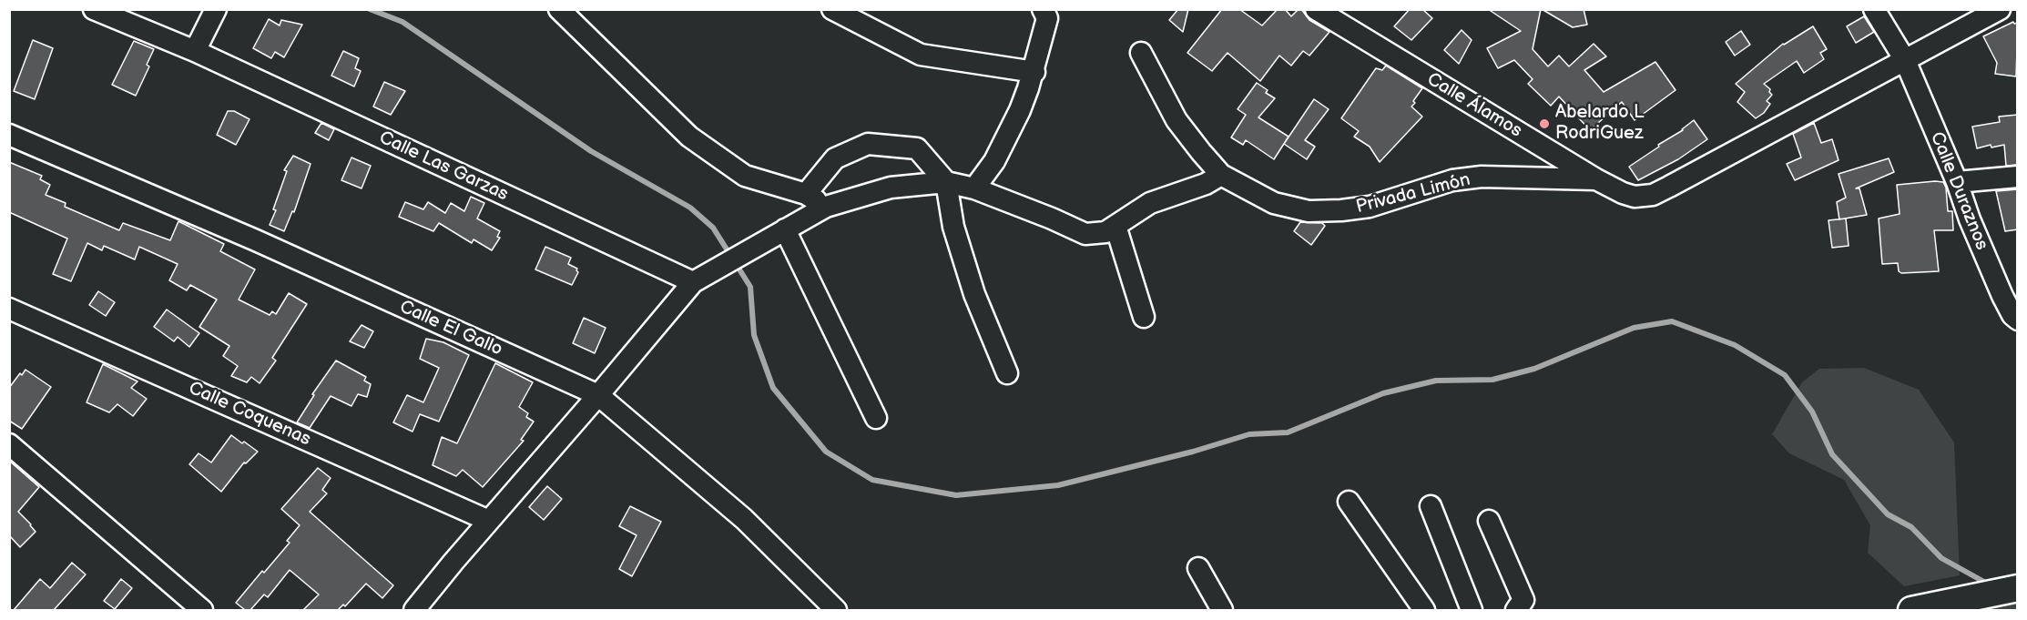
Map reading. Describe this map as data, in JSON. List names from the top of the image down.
{
  "streets": {
    "street": [
      "Calle Álamos",
      "Calle Las Garzas",
      "Calle Duraznos",
      "Privada Limón",
      "Calle El Gallo",
      "Calle Coquenas"
    ]
  },
  "crossings": [
    ["Calle Álamos", "Calle Duraznos"],
    ["Calle Álamos", "Privada Limón"]
  ],
  "places": ["Abelardo L RodriGuez"]
}
